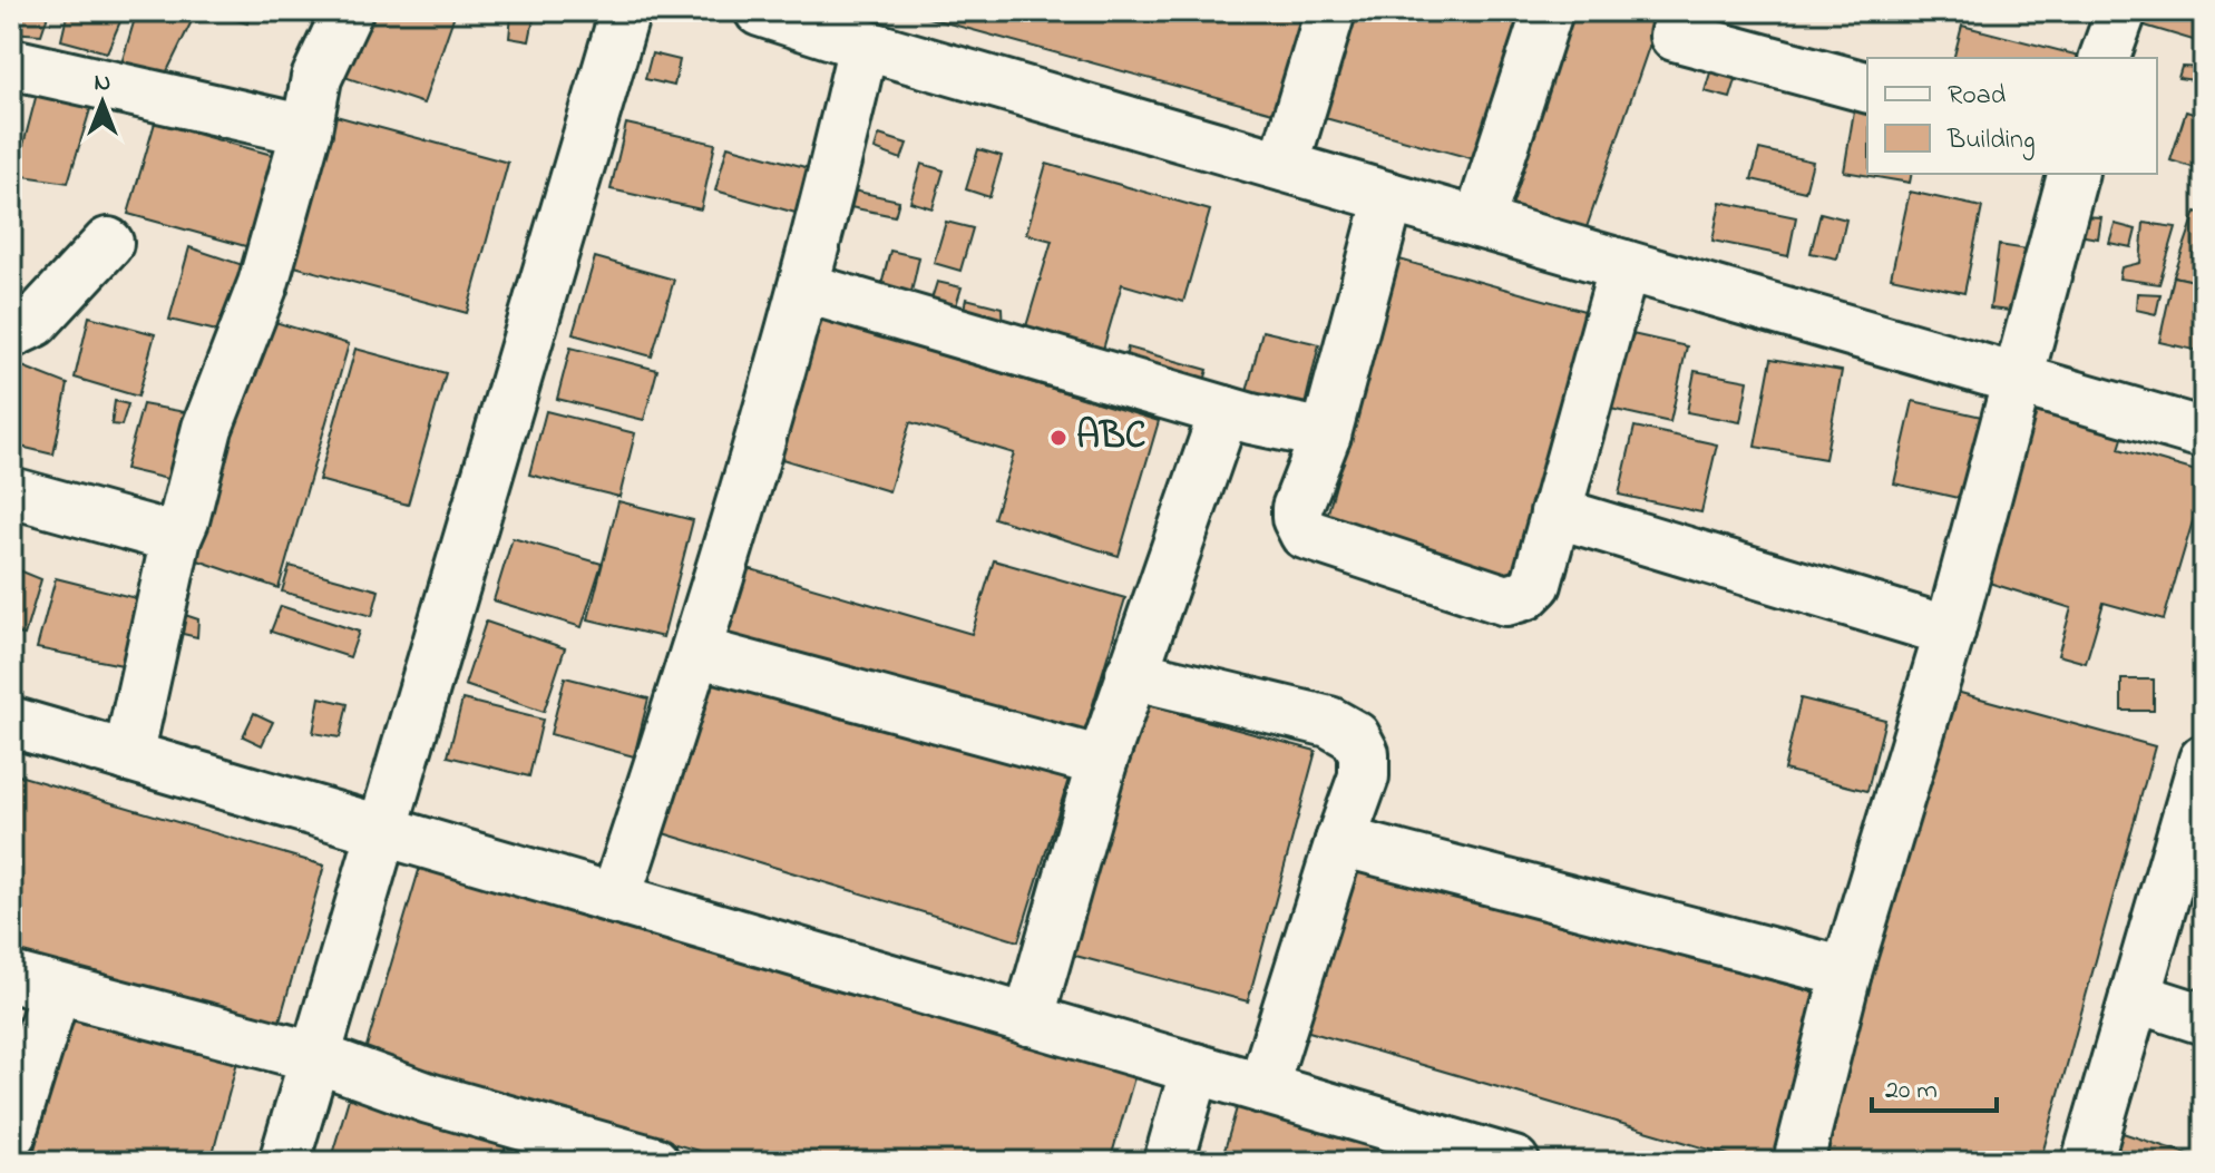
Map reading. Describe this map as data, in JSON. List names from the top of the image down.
{
  "places": ["ABC"],
  "legend": ["Road", "Building"],
  "scale_bar": "20 m",
  "north": "top"
}
